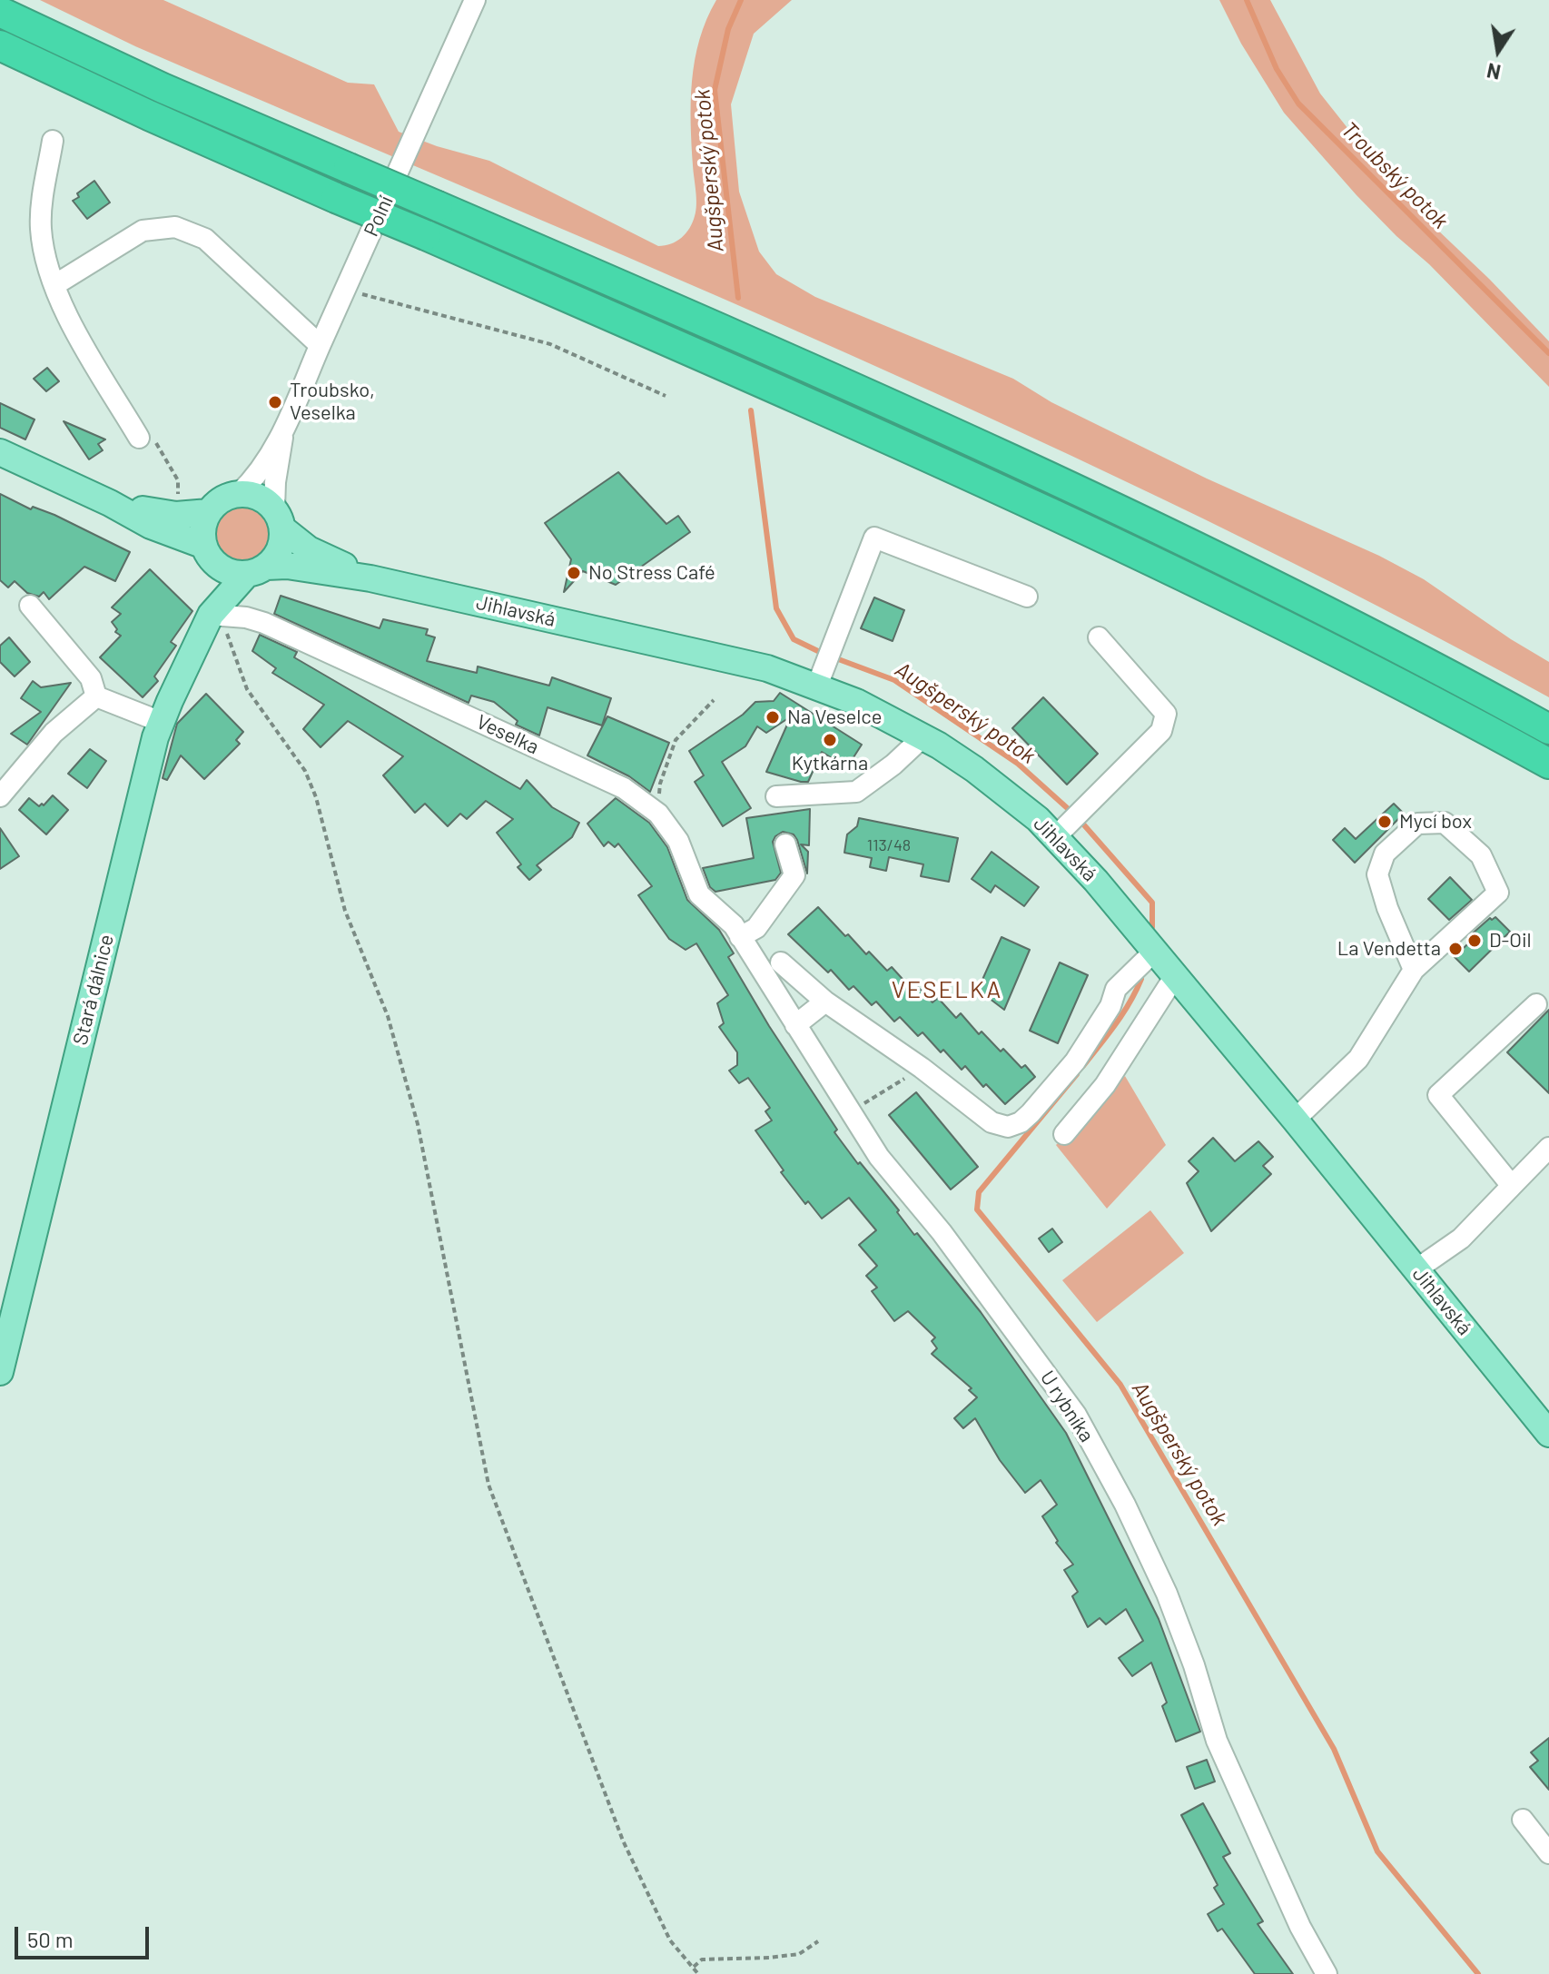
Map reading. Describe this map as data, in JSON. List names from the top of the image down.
{
  "streets": {
    "main road": ["Jihlavská", "Stará dálnice"],
    "street": ["Polní", "Veselka", "U rybníka"]
  },
  "crossings": [
    ["Polní", "Jihlavská"],
    ["Polní", "Stará dálnice"],
    ["Jihlavská", "Stará dálnice"],
    ["Veselka", "Stará dálnice"],
    ["Veselka", "U rybníka"]
  ],
  "districts": ["VESELKA"],
  "water": ["Augšperský potok", "Troubský potok"],
  "places": [
    "Troubsko, Veselka",
    "No Stress Café",
    "Na Veselce",
    "Kytkárna",
    "Mycí box",
    "D-Oil",
    "La Vendetta"
  ],
  "house_numbers": ["113/48"],
  "scale_bar": "50 m",
  "north": "bottom"
}
